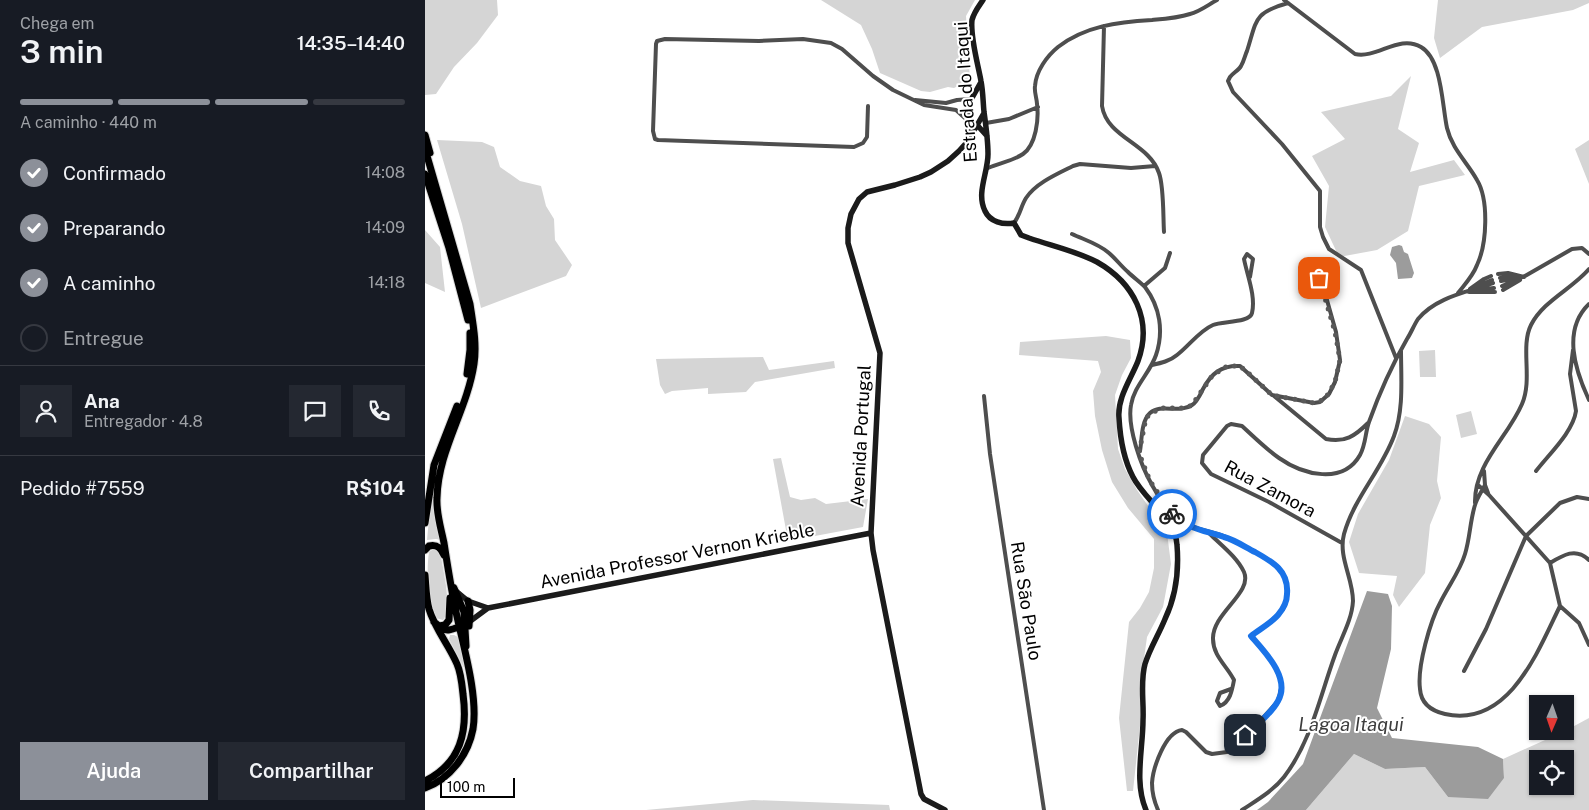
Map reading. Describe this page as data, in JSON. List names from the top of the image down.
{
  "streets": {
    "street": [
      "Estrada do Itaqui",
      "Avenida Portugal",
      "Rua Zamora",
      "Avenida Professor Vernon Krieble",
      "Rua São Paulo"
    ]
  },
  "crossings": [
    ["Estrada do Itaqui", "Avenida Portugal"],
    ["Avenida Portugal", "Avenida Professor Vernon Krieble"]
  ],
  "water": ["Lagoa Itaqui"],
  "scale_bar": "100 m",
  "north": "bottom",
  "page": {
    "heading": ["3 min", "Chega em", "14:35–14:40"],
    "panel": [
      "Ana",
      "Entregador · 4.8",
      "Pedido #7559",
      "R$104"
    ],
    "bar": "A caminho · 440 m",
    "list": [
      ["Confirmado", "14:08"],
      ["Preparando", "14:09"],
      ["A caminho", "14:18"],
      "Entregue"
    ],
    "buttons": ["Ajuda", "Compartilhar"],
    "scale": "100 m"
  }
}
